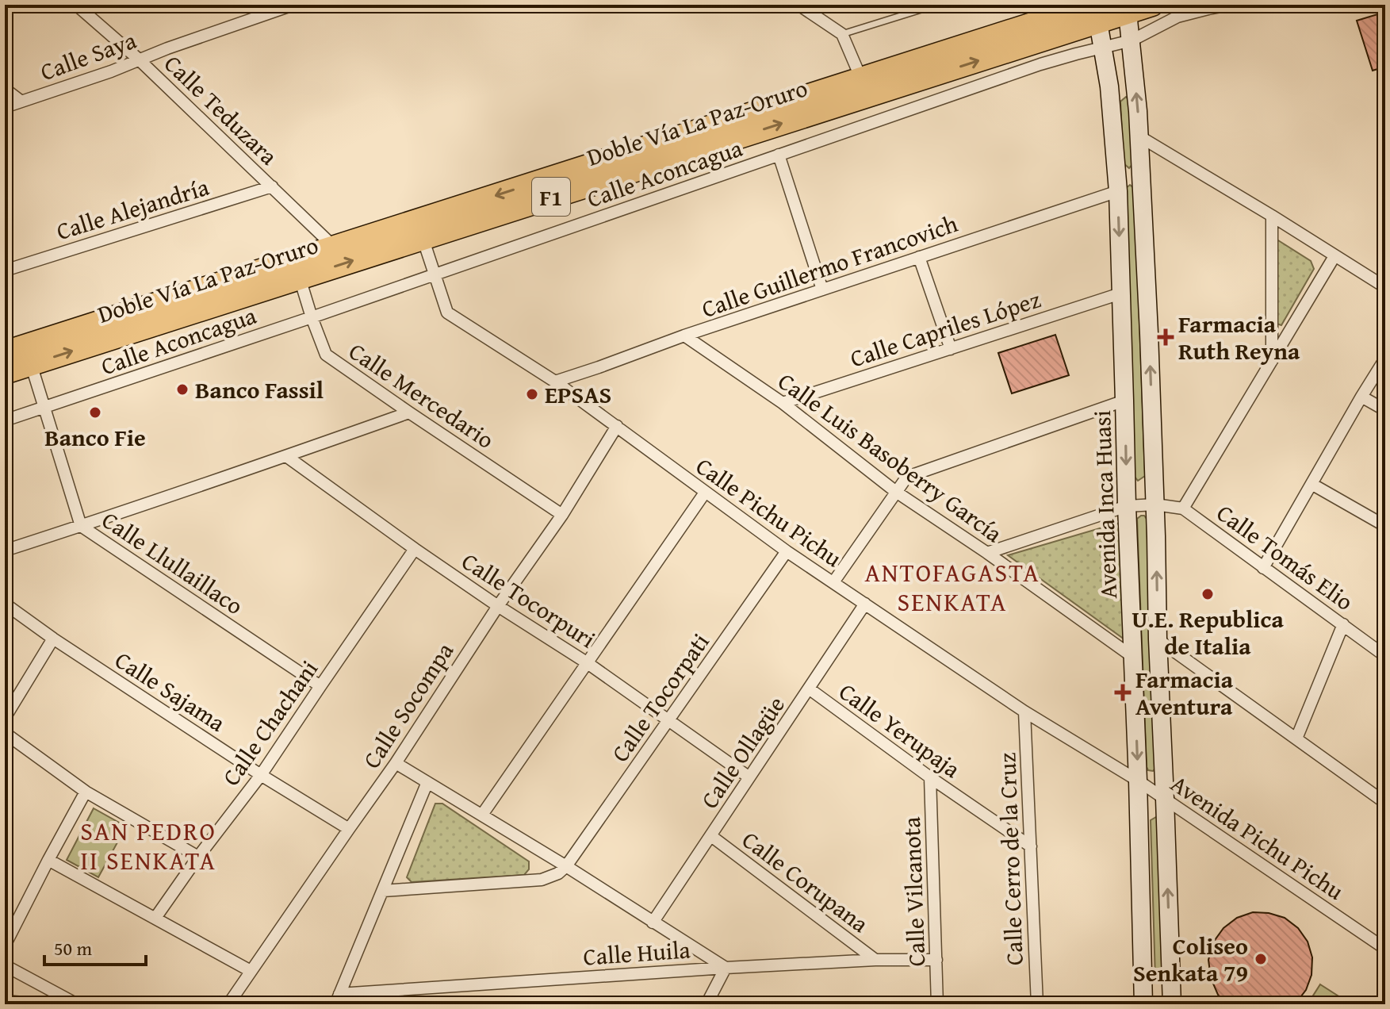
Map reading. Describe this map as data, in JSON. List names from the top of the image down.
{
  "streets": {
    "highway": ["Doble Vía La Paz-Oruro", "F1"],
    "street": [
      "Calle Saya",
      "Calle Teduzara",
      "Calle Aconcagua",
      "Calle Alejandría",
      "Calle Guillermo Francovich",
      "Calle Capriles López",
      "Calle Mercedario",
      "Calle Luis Basoberry García",
      "Avenida Inca Huasi",
      "Calle Pichu Pichu",
      "Calle Tomás Elio",
      "Calle Llullaillaco",
      "Calle Tocorpuri",
      "Calle Sajama",
      "Calle Tocorpati",
      "Calle Socompa",
      "Calle Chachani",
      "Calle Yerupaja",
      "Calle Ollagüe",
      "Avenida Pichu Pichu",
      "Calle Cerro de la Cruz",
      "Calle Corupana",
      "Calle Vilcanota",
      "Calle Huila"
    ]
  },
  "crossings": [
    ["Calle Saya", "Calle Teduzara"],
    ["Calle Teduzara", "Doble Vía La Paz-Oruro"],
    ["Calle Teduzara", "Calle Alejandría"],
    ["Doble Vía La Paz-Oruro", "Calle Mercedario"],
    ["Doble Vía La Paz-Oruro", "Avenida Inca Huasi"],
    ["Doble Vía La Paz-Oruro", "Calle Pichu Pichu"],
    ["Doble Vía La Paz-Oruro", "Calle Llullaillaco"],
    ["Calle Aconcagua", "Calle Mercedario"],
    ["Calle Aconcagua", "Avenida Inca Huasi"],
    ["Calle Aconcagua", "Calle Pichu Pichu"],
    ["Calle Aconcagua", "Calle Llullaillaco"],
    ["Calle Guillermo Francovich", "Calle Luis Basoberry García"],
    ["Calle Guillermo Francovich", "Avenida Inca Huasi"],
    ["Calle Guillermo Francovich", "Calle Pichu Pichu"],
    ["Calle Capriles López", "Calle Luis Basoberry García"],
    ["Calle Capriles López", "Avenida Inca Huasi"],
    ["Calle Mercedario", "Calle Socompa"],
    ["Calle Luis Basoberry García", "Avenida Inca Huasi"],
    ["Calle Luis Basoberry García", "Calle Tomás Elio"],
    ["Avenida Inca Huasi", "Calle Pichu Pichu"],
    ["Avenida Inca Huasi", "Calle Tomás Elio"],
    ["Avenida Inca Huasi", "Avenida Pichu Pichu"],
    ["Calle Pichu Pichu", "Calle Tocorpati"],
    ["Calle Pichu Pichu", "Calle Socompa"],
    ["Calle Pichu Pichu", "Calle Ollagüe"],
    ["Calle Pichu Pichu", "Avenida Pichu Pichu"],
    ["Calle Pichu Pichu", "Calle Cerro de la Cruz"],
    ["Calle Llullaillaco", "Calle Chachani"],
    ["Calle Tocorpuri", "Calle Tocorpati"],
    ["Calle Tocorpuri", "Calle Socompa"],
    ["Calle Tocorpuri", "Calle Chachani"],
    ["Calle Tocorpuri", "Calle Ollagüe"],
    ["Calle Sajama", "Calle Socompa"],
    ["Calle Sajama", "Calle Chachani"],
    ["Calle Yerupaja", "Calle Ollagüe"],
    ["Calle Yerupaja", "Calle Cerro de la Cruz"],
    ["Calle Yerupaja", "Calle Vilcanota"],
    ["Calle Ollagüe", "Calle Corupana"],
    ["Calle Corupana", "Calle Huila"],
    ["Calle Vilcanota", "Calle Huila"]
  ],
  "districts": ["ANTOFAGASTA SENKATA", "SAN PEDRO II SENKATA"],
  "places": {
    "health": ["Farmacia Ruth Reyna", "Farmacia Aventura"],
    "other": [
      "Banco Fassil",
      "EPSAS",
      "Banco Fie",
      "U.E. Republica de Italia",
      "Coliseo Senkata 79"
    ]
  },
  "scale_bar": "50 m"
}
